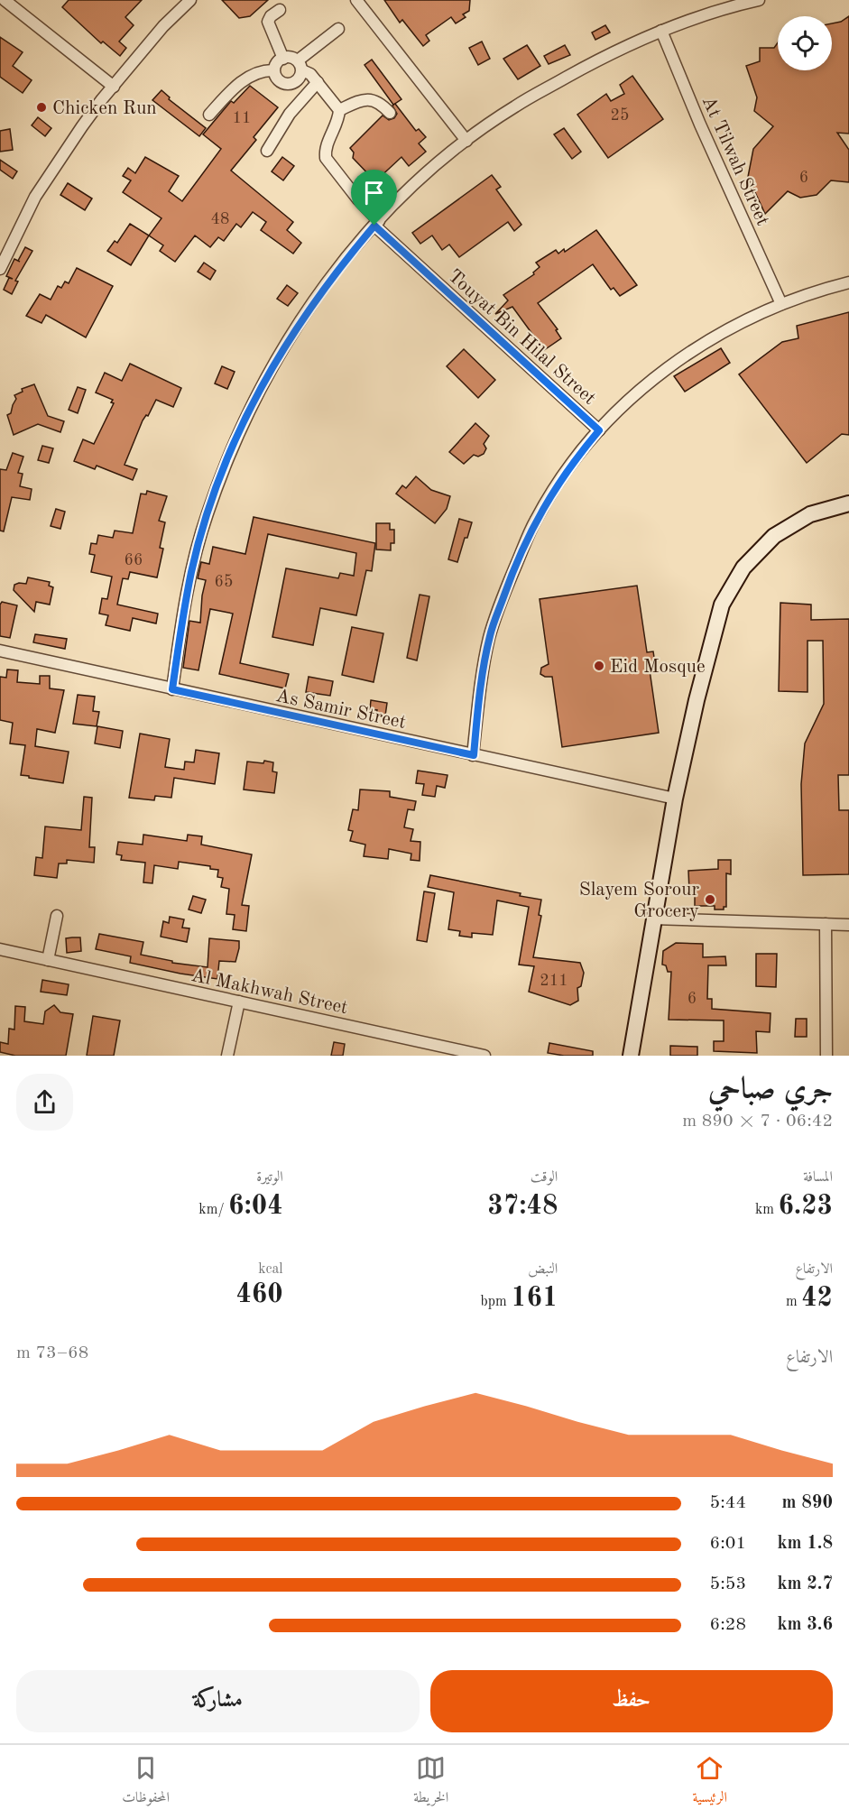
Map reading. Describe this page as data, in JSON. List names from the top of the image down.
{
  "streets": {
    "street": [
      "At Tilwah Street",
      "Touyat Bin Hilal Street",
      "As Samir Street",
      "Al Makhwah Street"
    ]
  },
  "places": ["Chicken Run", "Eid Mosque", "Slayem Sorour Grocery"],
  "house_numbers": [
    "25",
    "11",
    "6",
    "48",
    "66",
    "65",
    "211",
    "6"
  ],
  "page": {
    "heading": ["جري صباحي", "06:42 · 7 × 890 m"],
    "stats": [
      ["المسافة", "6.23 km"],
      ["الوقت", "37:48"],
      ["الوتيرة", "6:04 /km"],
      ["الارتفاع", "42 m"],
      ["النبض", "161 bpm"],
      ["kcal", "460"]
    ],
    "chart": ["الارتفاع", "68–73 m"],
    "list": [
      {
        "name": "890 m",
        "note": "5:44"
      },
      {
        "name": "1.8 km",
        "note": "6:01"
      },
      {
        "name": "2.7 km",
        "note": "5:53"
      },
      {
        "name": "3.6 km",
        "note": "6:28"
      }
    ],
    "buttons": ["حفظ", "مشاركة"],
    "tabs": ["الرئيسية", "الخريطة", "المحفوظات"]
  }
}
